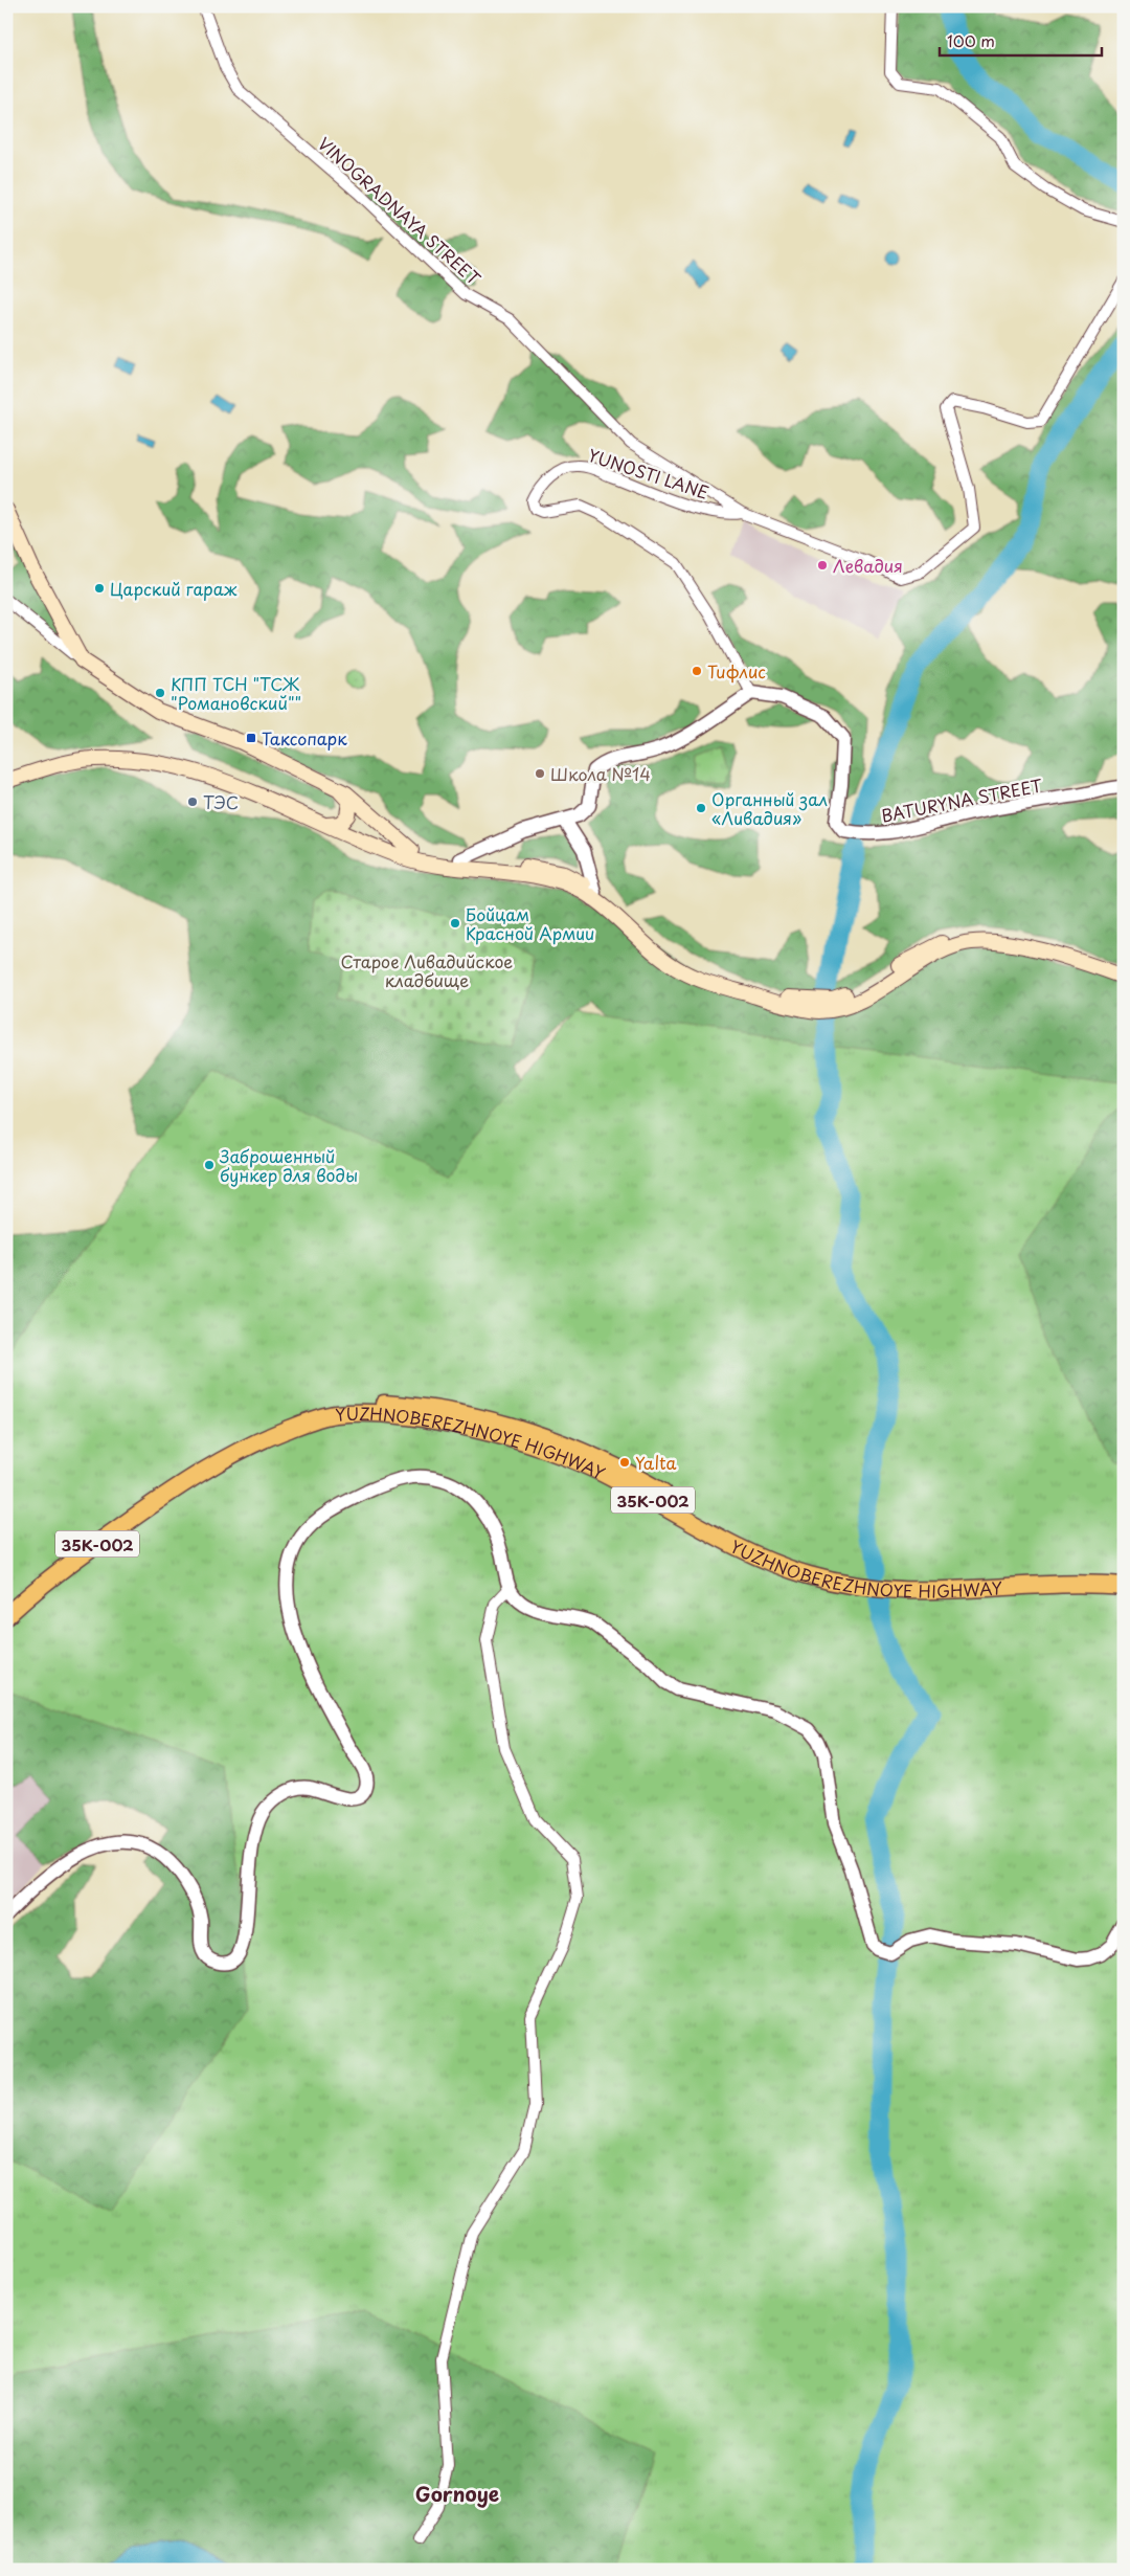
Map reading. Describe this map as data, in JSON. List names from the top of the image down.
{
  "streets": {
    "highway": ["YUZHNOBEREZHNOYE HIGHWAY", "35К-002"],
    "street": ["VINOGRADNAYA STREET", "YUNOSTI LANE", "BATURYNA STREET"]
  },
  "crossings": [
    ["VINOGRADNAYA STREET", "YUNOSTI LANE"],
    ["YUNOSTI LANE", "BATURYNA STREET"]
  ],
  "districts": ["Gornoye"],
  "parks": ["Старое Ливадийское кладбище"],
  "places": {
    "other": [
      "Левадия",
      "Царский гараж",
      "Тифлис",
      "КПП ТСН \"ТСЖ \"Романовский\"\"",
      "Школа №14",
      "ТЭС",
      "Органный зал «Ливадия»",
      "Бойцам Красной Армии",
      "Заброшенный бункер для воды",
      "Yalta"
    ],
    "transit": ["Таксопарк"]
  },
  "scale_bar": "100 m"
}
